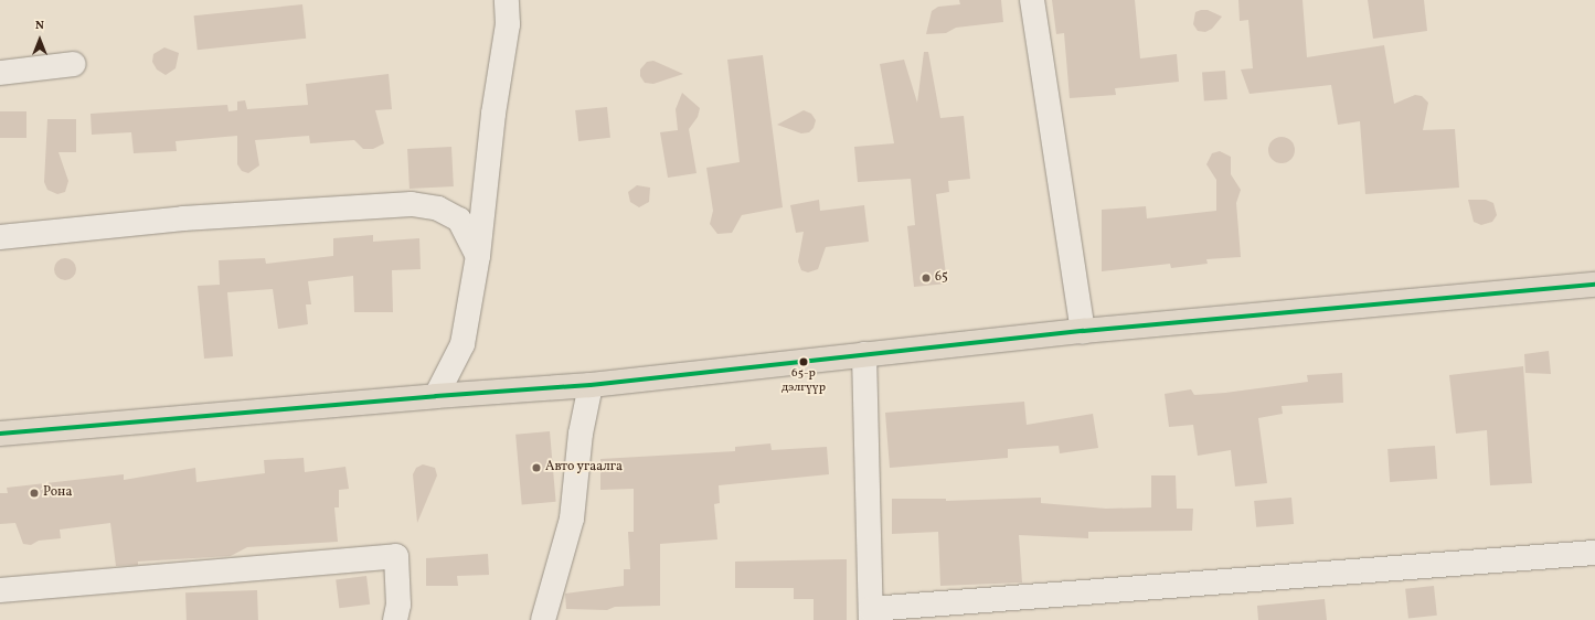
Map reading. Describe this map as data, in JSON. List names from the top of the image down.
{
  "places": [
    "65",
    "65-р дэлгүүр",
    "Авто угаалга",
    "Рона"
  ],
  "north": "top"
}
